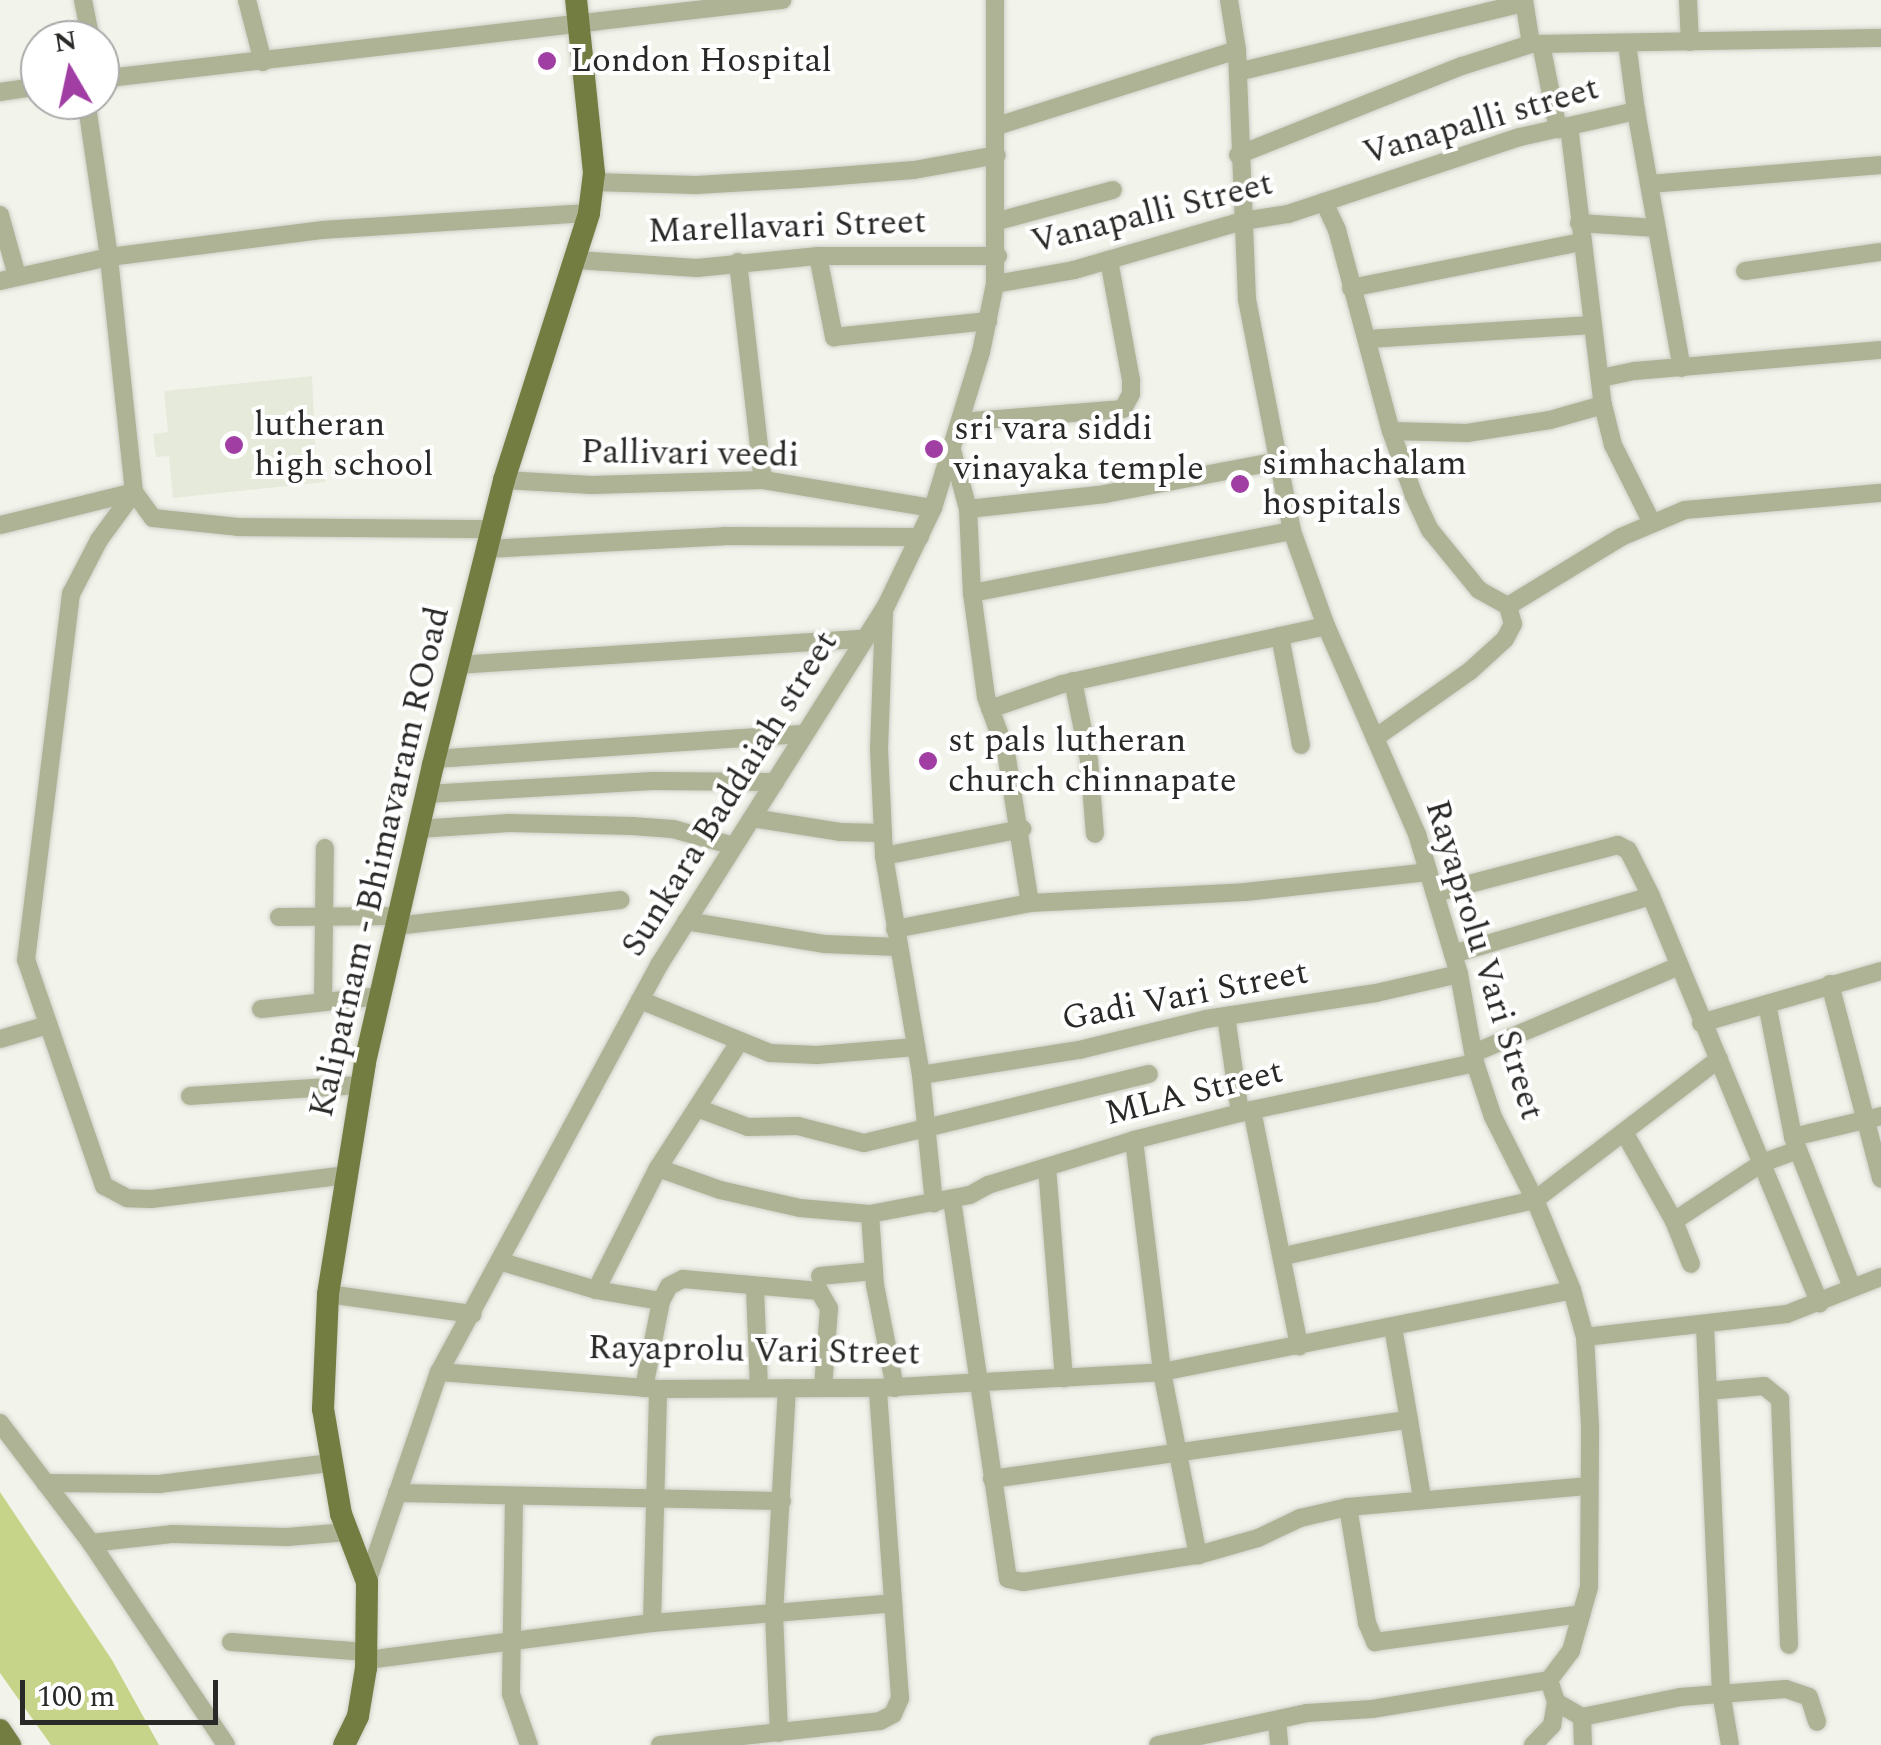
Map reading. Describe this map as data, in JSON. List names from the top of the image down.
{
  "streets": {
    "main road": ["Kalipatnam - Bhimavaram ROoad"],
    "street": [
      "Vanapalli street",
      "Vanapalli Street",
      "Marellavari Street",
      "Pallivari veedi",
      "Sunkara Baddaiah street",
      "Rayaprolu Vari Street",
      "Gadi Vari Street",
      "MLA Street"
    ]
  },
  "crossings": [
    ["Vanapalli street", "Vanapalli Street"],
    ["Vanapalli Street", "Sunkara Baddaiah street"],
    ["Vanapalli Street", "Rayaprolu Vari Street"],
    ["Marellavari Street", "Sunkara Baddaiah street"],
    ["Marellavari Street", "Kalipatnam - Bhimavaram ROoad"],
    ["Pallivari veedi", "Sunkara Baddaiah street"],
    ["Pallivari veedi", "Kalipatnam - Bhimavaram ROoad"],
    ["Sunkara Baddaiah street", "Kalipatnam - Bhimavaram ROoad"],
    ["Sunkara Baddaiah street", "Rayaprolu Vari Street"],
    ["Rayaprolu Vari Street", "Gadi Vari Street"],
    ["Rayaprolu Vari Street", "MLA Street"]
  ],
  "places": [
    "London Hospital",
    "lutheran high school",
    "sri vara siddi vinayaka temple",
    "simhachalam hospitals",
    "st pals lutheran church chinnapate"
  ],
  "scale_bar": "100 m",
  "north": "top"
}
